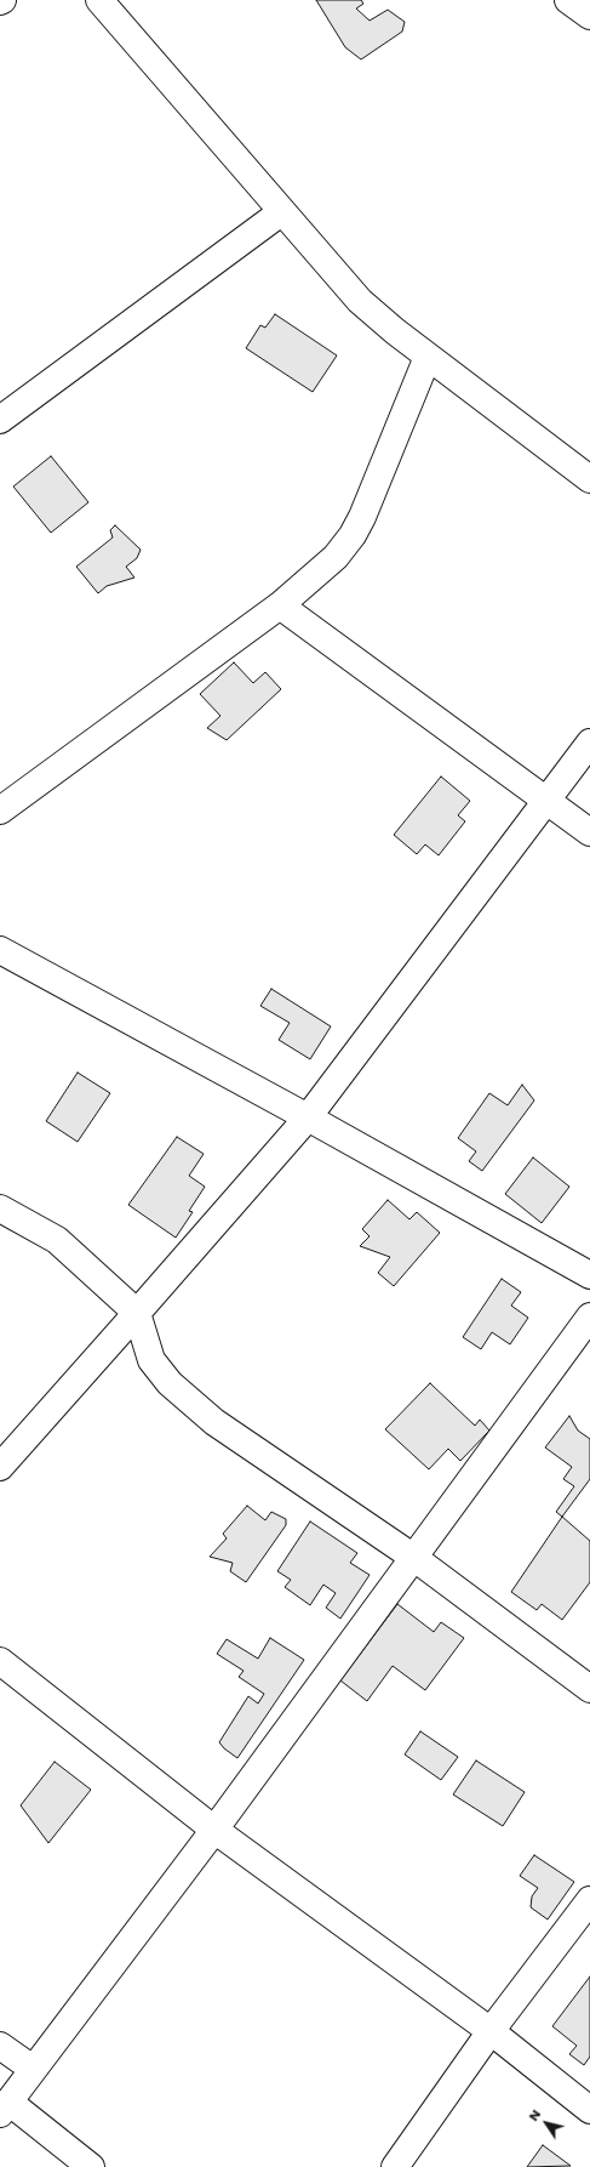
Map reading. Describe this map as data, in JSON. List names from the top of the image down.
{
  "north": "top left"
}
